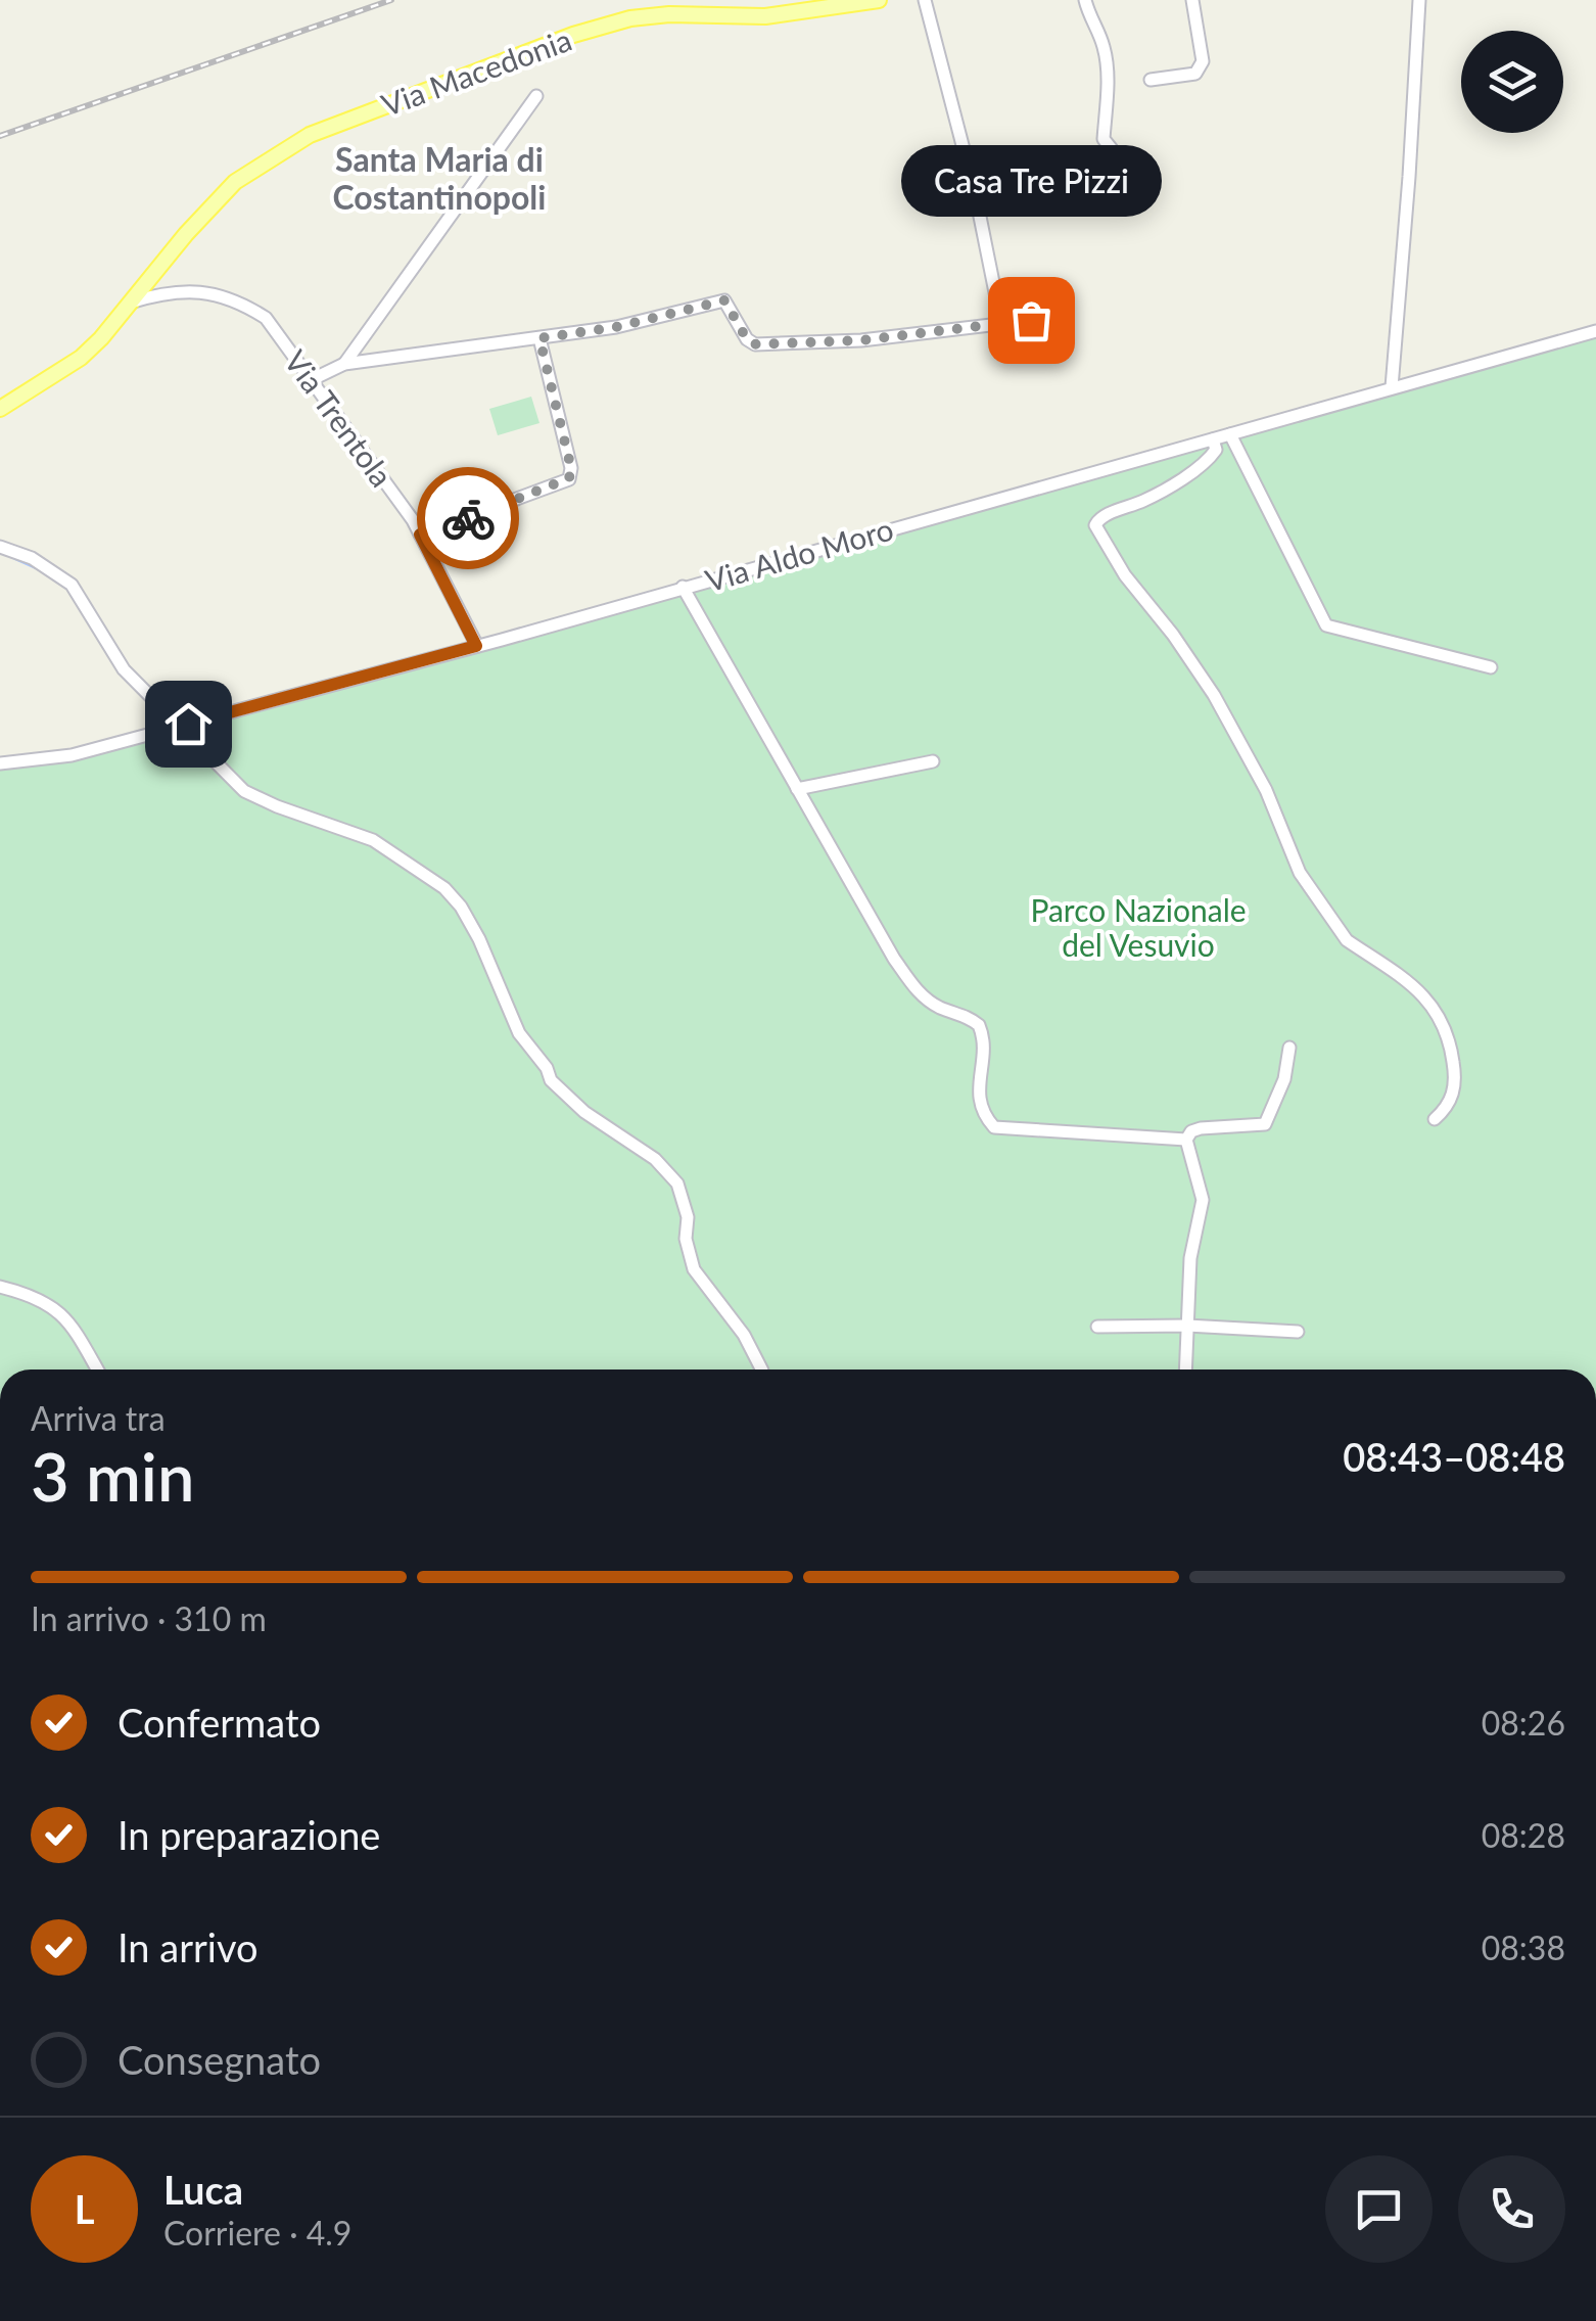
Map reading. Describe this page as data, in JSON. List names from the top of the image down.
{
  "streets": {
    "main road": ["Via Macedonia"],
    "street": ["Via Trentola", "Via Aldo Moro"]
  },
  "crossings": [
    ["Via Macedonia", "Via Trentola"],
    ["Via Trentola", "Via Aldo Moro"]
  ],
  "districts": ["Santa Maria di Costantinopoli"],
  "parks": ["Parco Nazionale del Vesuvio"],
  "places": ["Casa Tre Pizzi"],
  "page": {
    "bubble": "Casa Tre Pizzi",
    "heading": ["3 min", "Arriva tra", "08:43–08:48"],
    "panel": ["Luca", "Corriere · 4.9"],
    "bar": "In arrivo · 310 m",
    "list": [
      ["Confermato", "08:26"],
      ["In preparazione", "08:28"],
      ["In arrivo", "08:38"],
      "Consegnato"
    ],
    "round": "L"
  }
}
